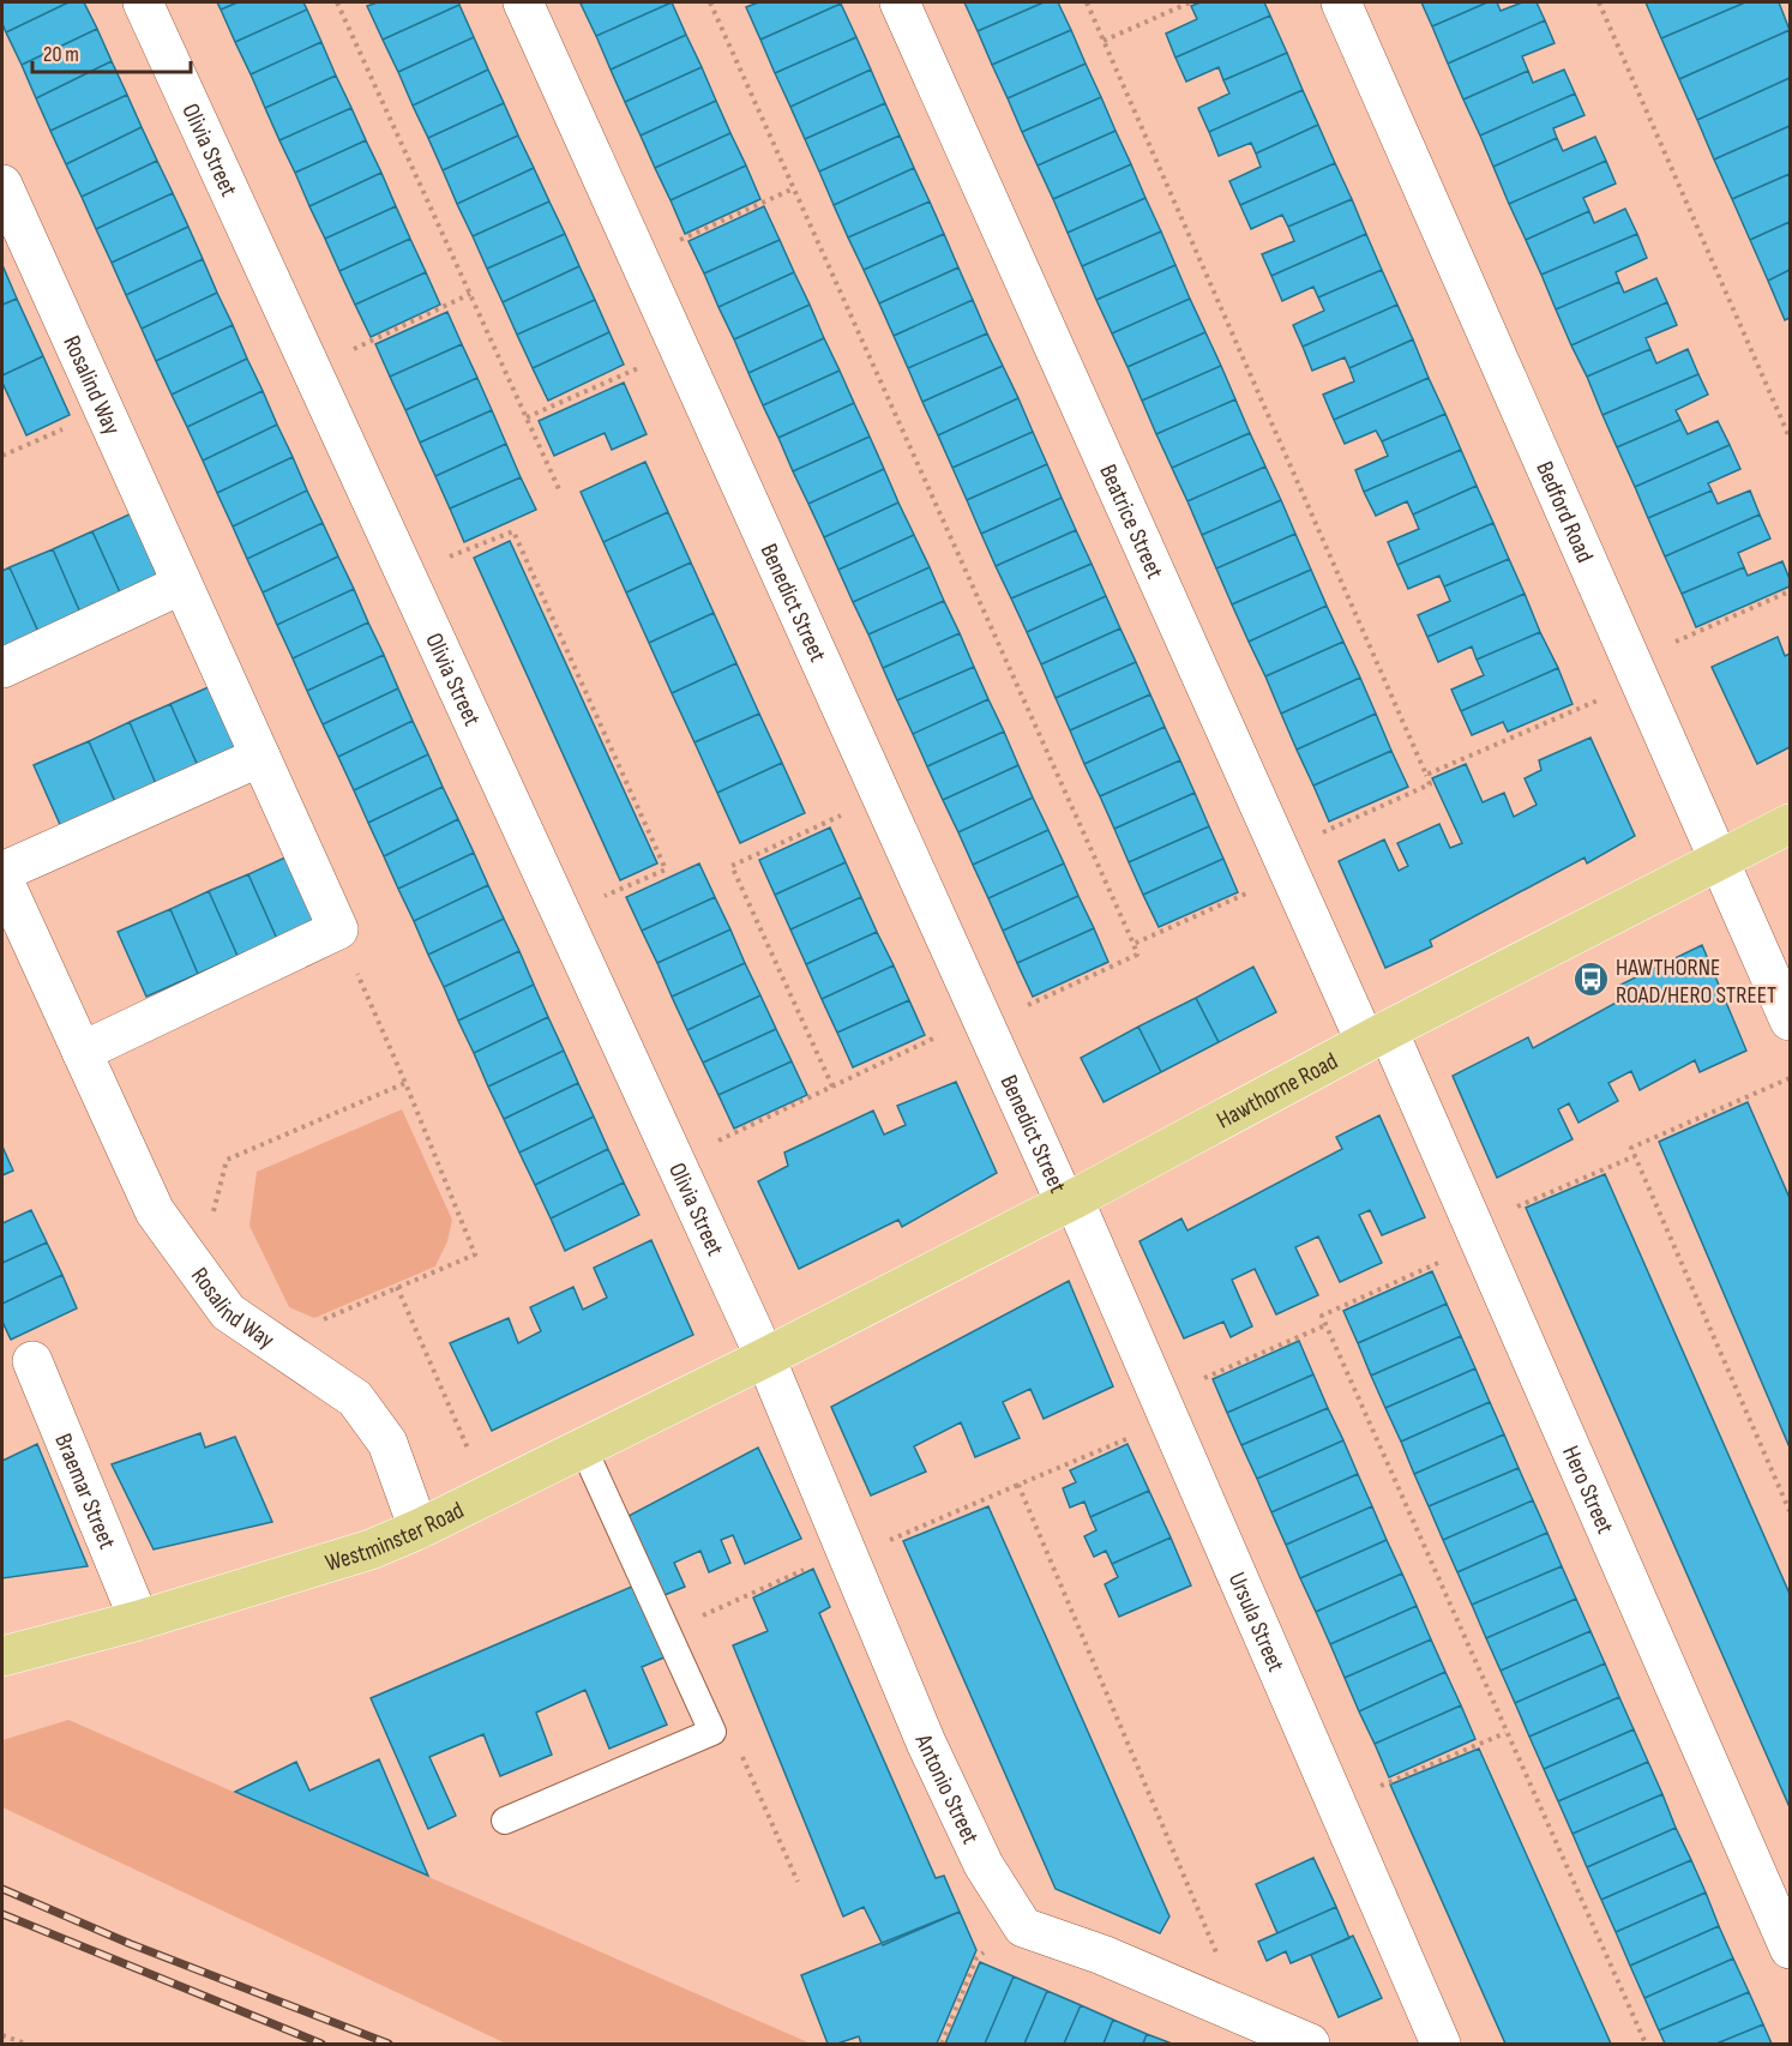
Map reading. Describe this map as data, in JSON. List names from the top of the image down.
{
  "streets": {
    "main road": ["Hawthorne Road", "Westminster Road"],
    "street": [
      "Olivia Street",
      "Rosalind Way",
      "Bedford Road",
      "Beatrice Street",
      "Benedict Street",
      "Hero Street",
      "Braemar Street",
      "Ursula Street",
      "Antonio Street"
    ]
  },
  "crossings": [
    ["Olivia Street", "Hawthorne Road"],
    ["Olivia Street", "Westminster Road"],
    ["Olivia Street", "Antonio Street"],
    ["Rosalind Way", "Westminster Road"],
    ["Bedford Road", "Hawthorne Road"],
    ["Beatrice Street", "Hawthorne Road"],
    ["Beatrice Street", "Hero Street"],
    ["Benedict Street", "Hawthorne Road"],
    ["Benedict Street", "Ursula Street"],
    ["Hawthorne Road", "Hero Street"],
    ["Hawthorne Road", "Westminster Road"],
    ["Hawthorne Road", "Ursula Street"],
    ["Hawthorne Road", "Antonio Street"],
    ["Braemar Street", "Westminster Road"],
    ["Westminster Road", "Antonio Street"]
  ],
  "places": {
    "bus stop": ["HAWTHORNE ROAD/HERO STREET"]
  },
  "scale_bar": "20 m"
}
